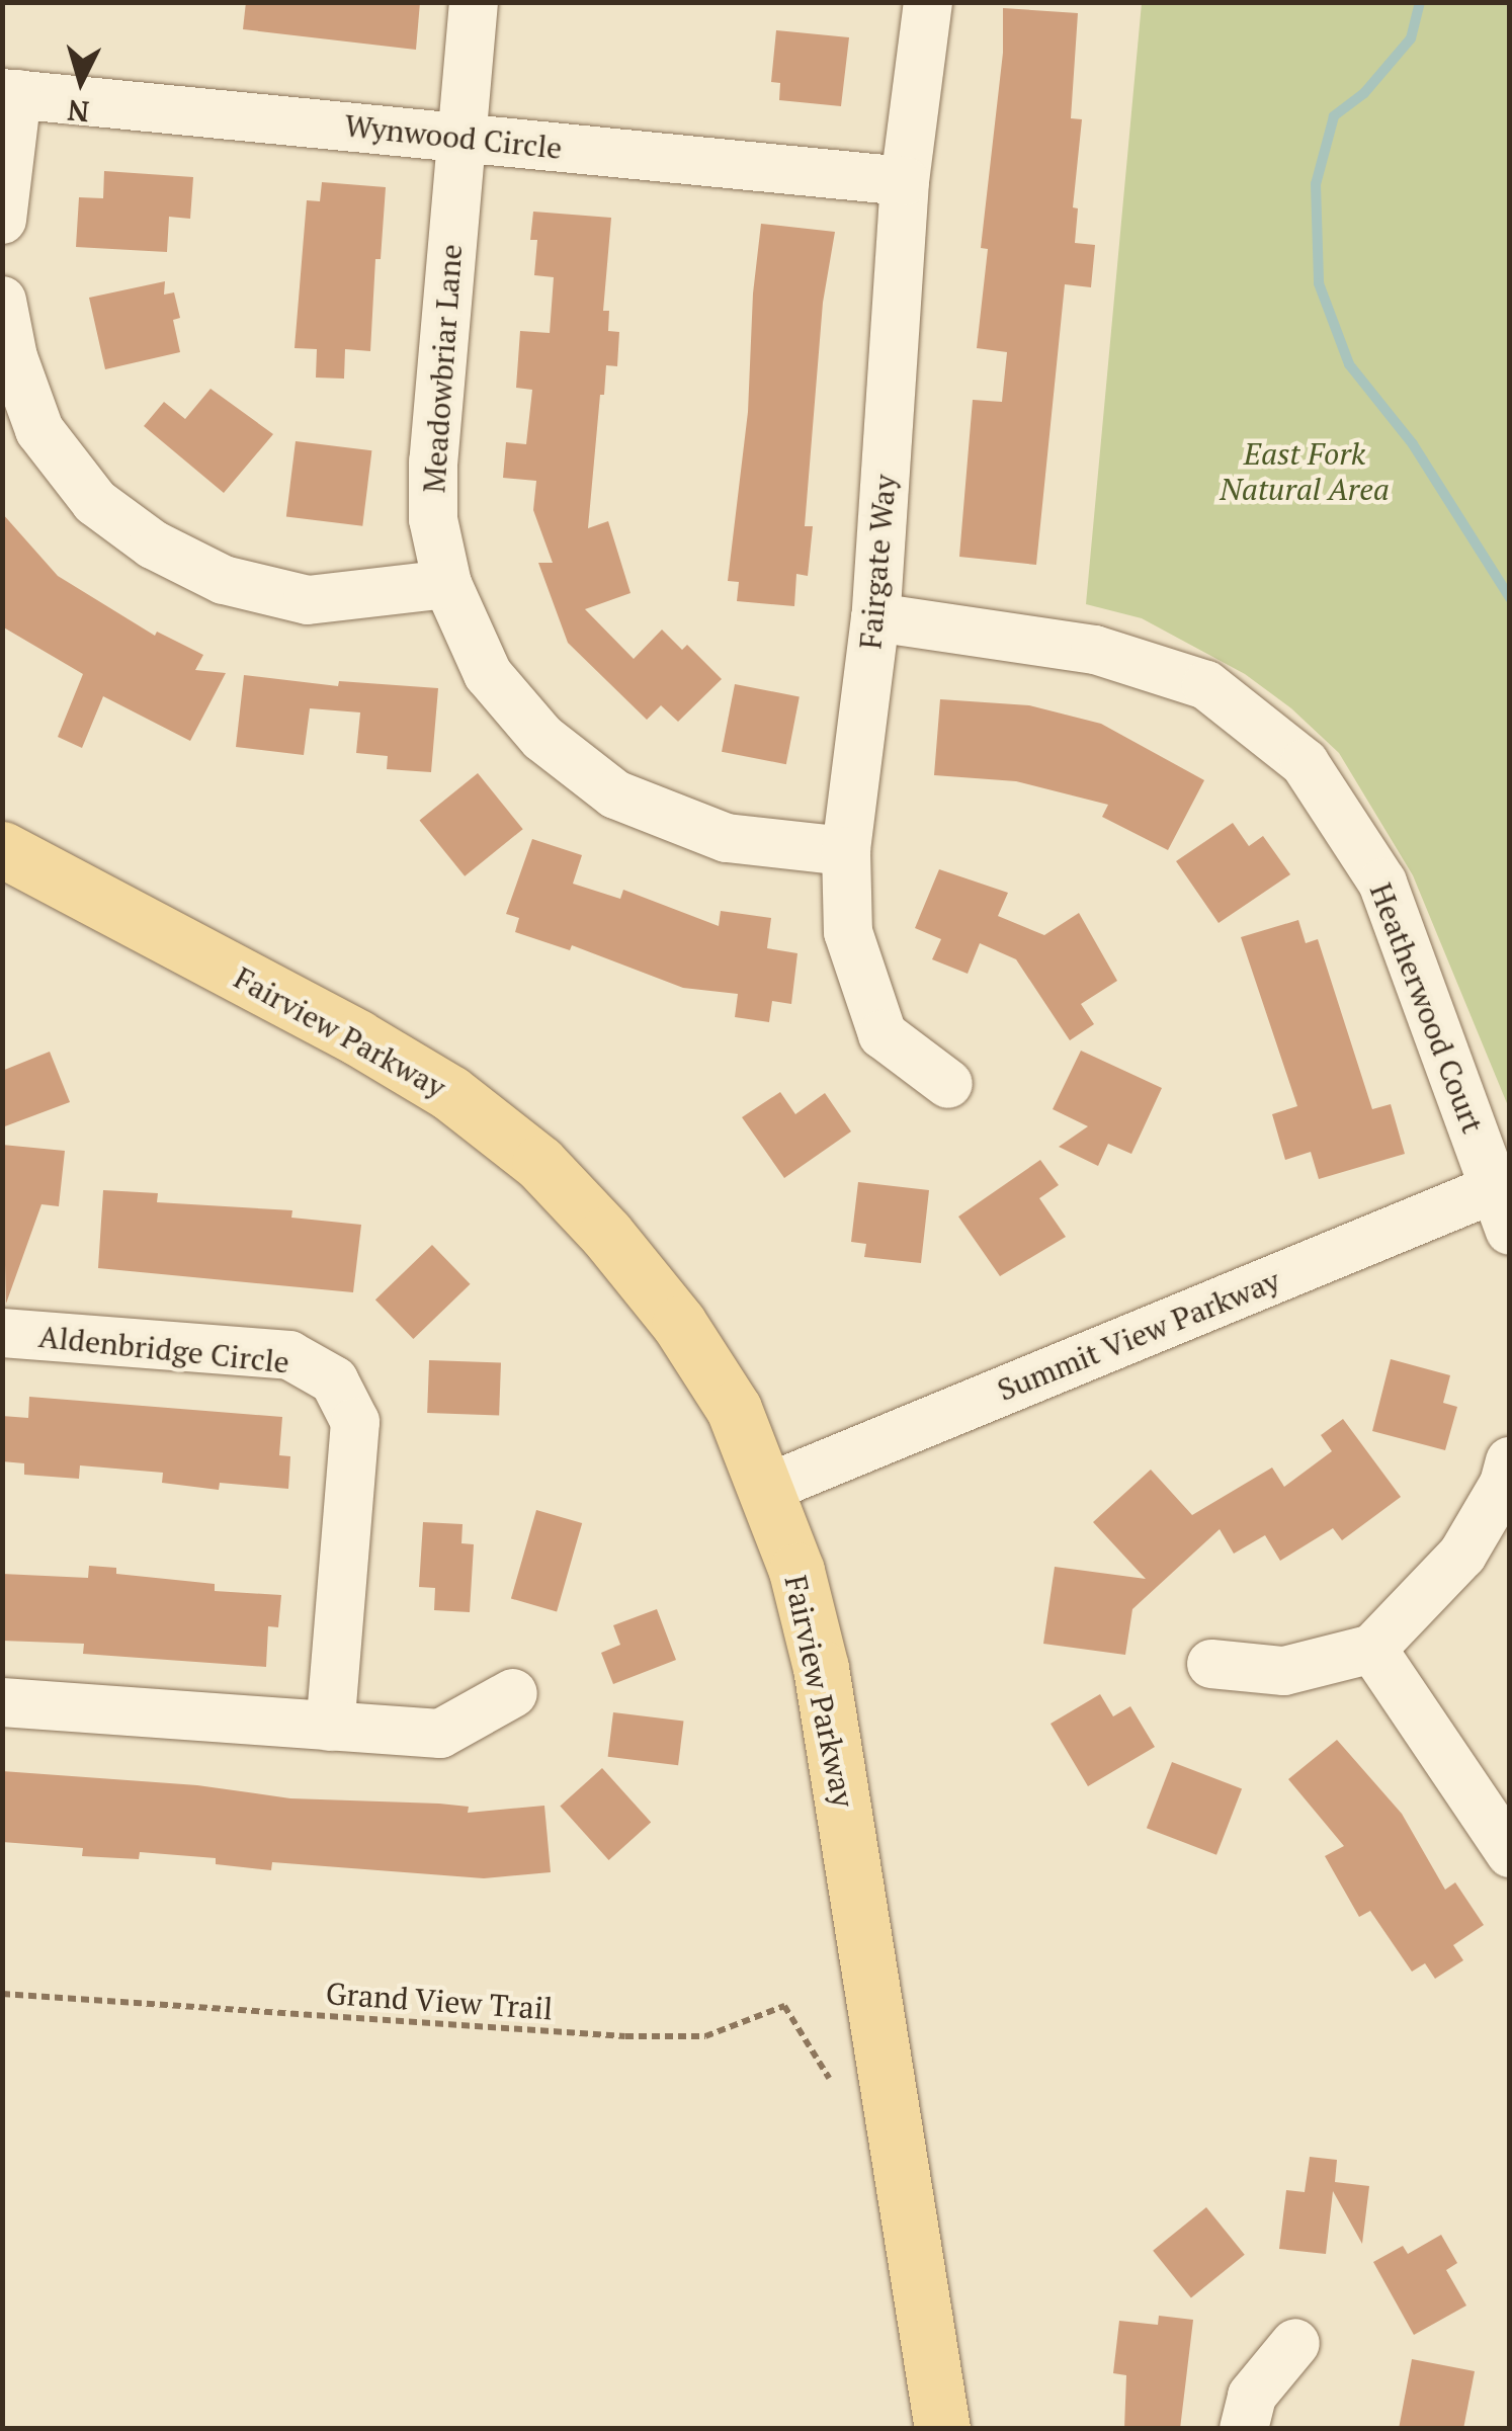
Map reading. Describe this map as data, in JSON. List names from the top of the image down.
{
  "streets": {
    "main road": ["Fairview Parkway"],
    "street": [
      "Wynwood Circle",
      "Meadowbriar Lane",
      "Fairgate Way",
      "Heatherwood Court",
      "Summit View Parkway",
      "Aldenbridge Circle"
    ],
    "path": ["Grand View Trail"]
  },
  "crossings": [
    ["Wynwood Circle", "Meadowbriar Lane"],
    ["Wynwood Circle", "Fairgate Way"],
    ["Meadowbriar Lane", "Fairgate Way"],
    ["Fairgate Way", "Heatherwood Court"],
    ["Heatherwood Court", "Summit View Parkway"],
    ["Fairview Parkway", "Summit View Parkway"]
  ],
  "parks": ["East Fork Natural Area"],
  "north": "bottom"
}
